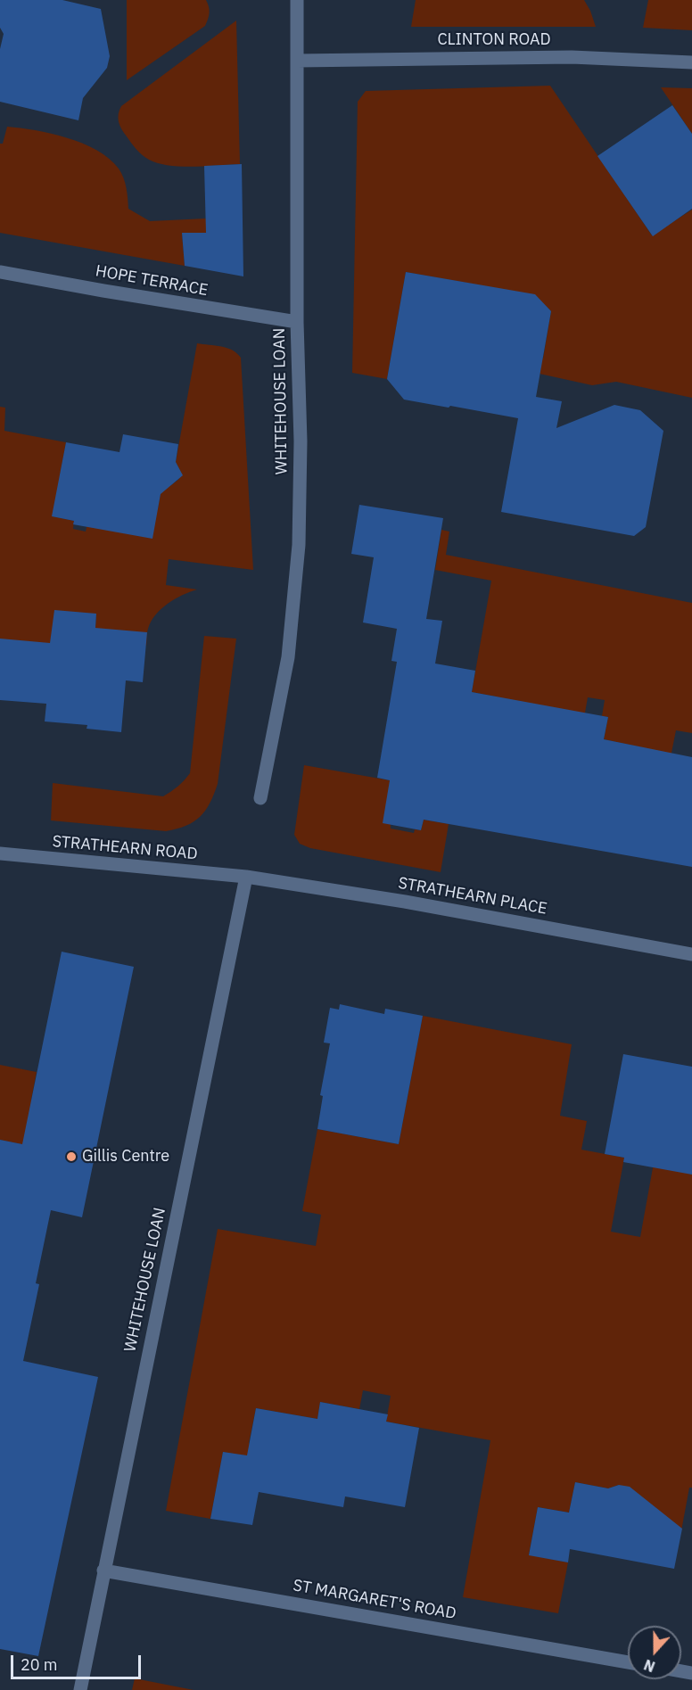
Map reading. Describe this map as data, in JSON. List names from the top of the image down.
{
  "streets": {
    "street": [
      "CLINTON ROAD",
      "HOPE TERRACE",
      "WHITEHOUSE LOAN",
      "STRATHEARN ROAD",
      "STRATHEARN PLACE",
      "ST MARGARET'S ROAD"
    ]
  },
  "crossings": [
    ["CLINTON ROAD", "WHITEHOUSE LOAN"],
    ["HOPE TERRACE", "WHITEHOUSE LOAN"],
    ["WHITEHOUSE LOAN", "STRATHEARN ROAD"],
    ["WHITEHOUSE LOAN", "STRATHEARN PLACE"],
    ["WHITEHOUSE LOAN", "ST MARGARET'S ROAD"],
    ["STRATHEARN ROAD", "STRATHEARN PLACE"]
  ],
  "places": ["Gillis Centre"],
  "scale_bar": "20 m",
  "north": "bottom"
}
